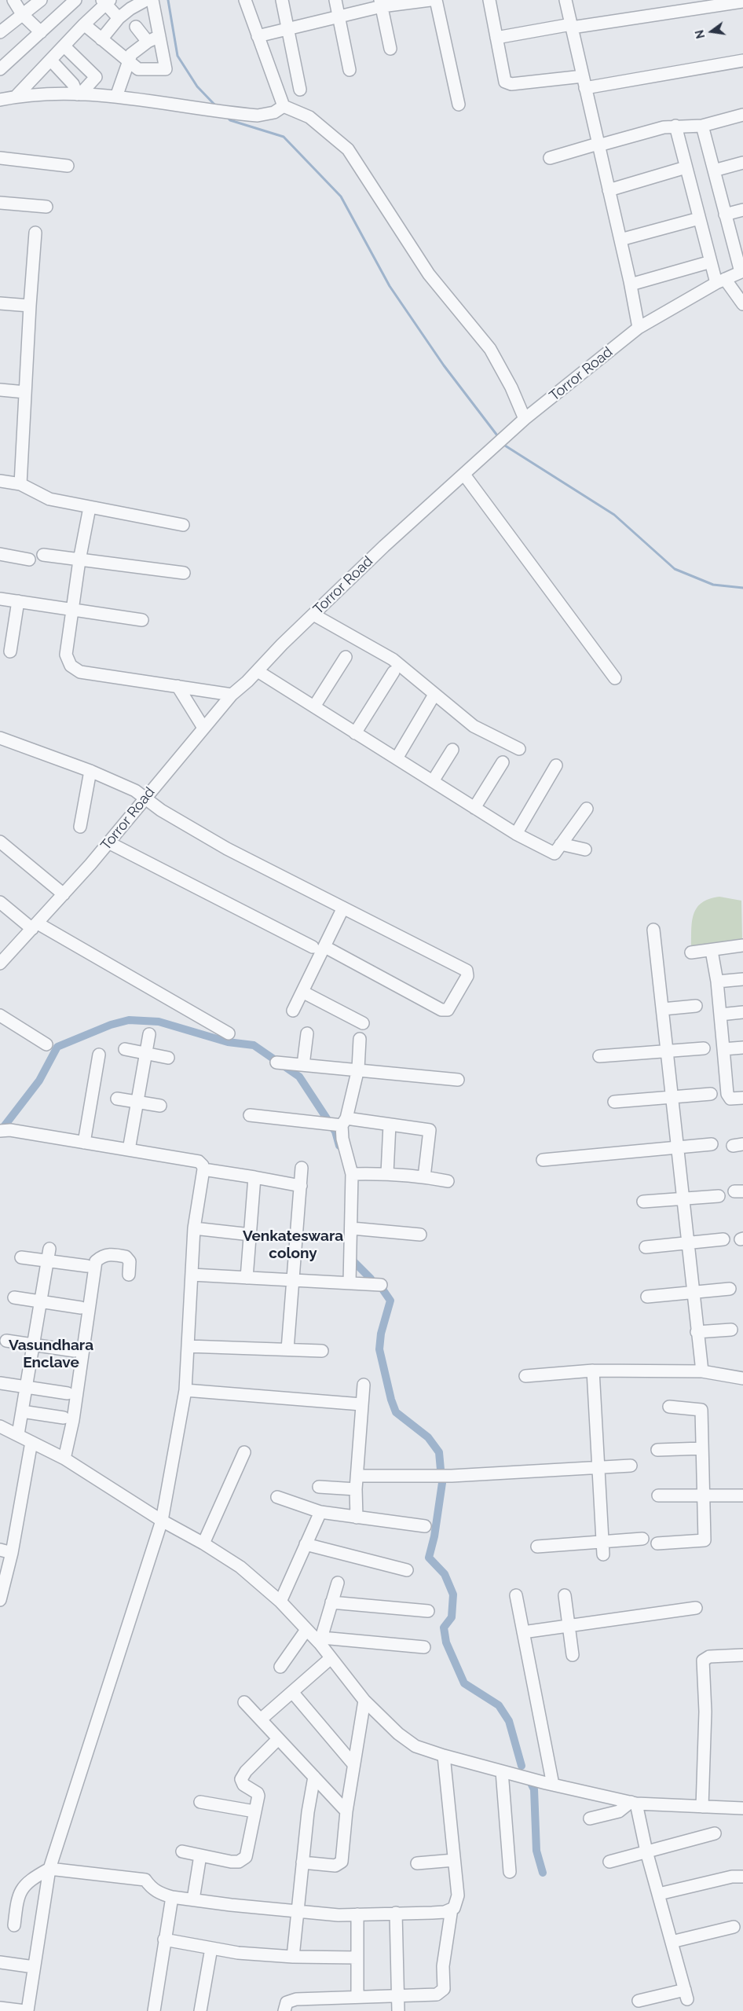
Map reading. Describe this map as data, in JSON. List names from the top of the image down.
{
  "streets": {
    "street": ["Torror Road"]
  },
  "districts": ["Venkateswara colony", "Vasundhara Enclave"],
  "north": "left"
}
